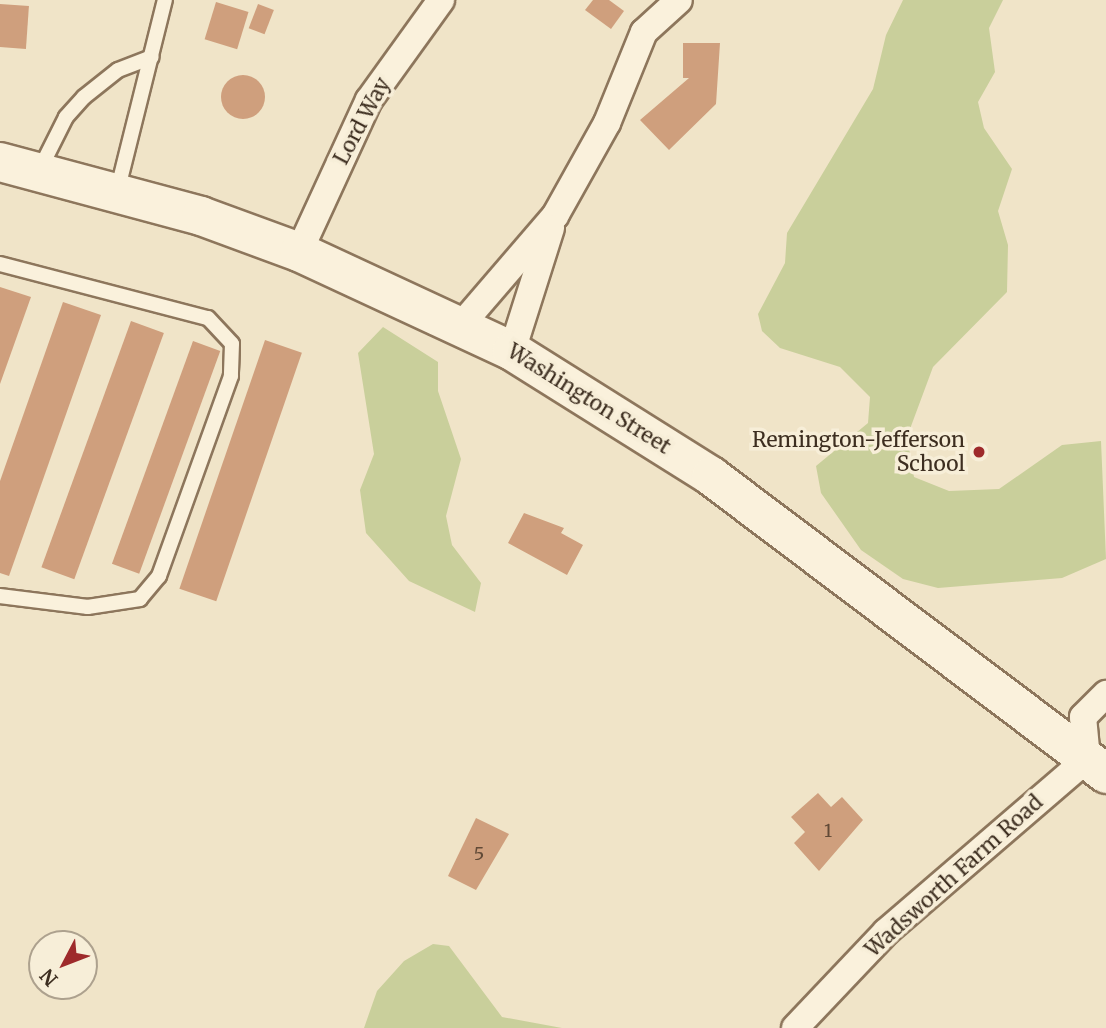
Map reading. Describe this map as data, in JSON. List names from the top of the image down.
{
  "streets": {
    "main road": ["Washington Street"],
    "street": ["Lord Way", "Wadsworth Farm Road"]
  },
  "crossings": [
    ["Lord Way", "Washington Street"],
    ["Washington Street", "Wadsworth Farm Road"]
  ],
  "places": ["Remington-Jefferson School"],
  "house_numbers": ["1", "5"],
  "north": "bottom left"
}
